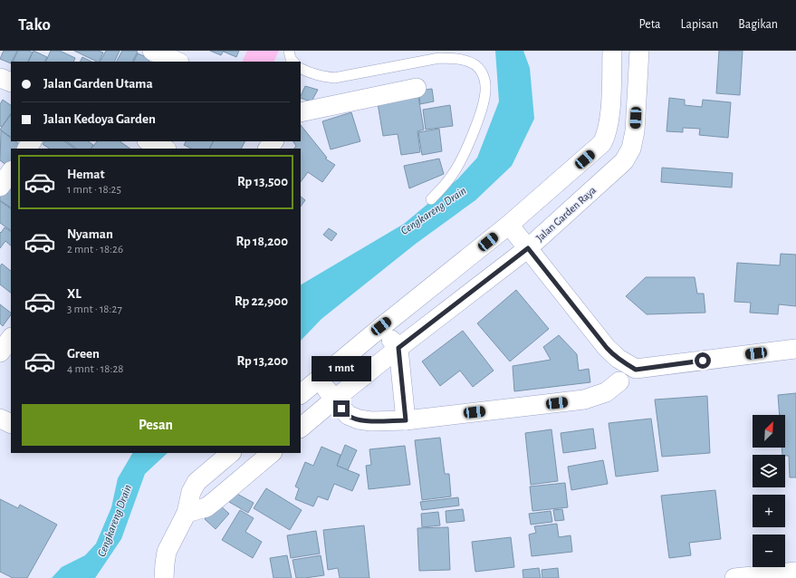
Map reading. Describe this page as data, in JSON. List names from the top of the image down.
{
  "streets": {
    "street": ["Jalan Garden Raya"]
  },
  "water": ["Cengkareng Drain"],
  "north": "top right",
  "page": {
    "header": "Tako",
    "nav": ["Peta", "Lapisan", "Bagikan"],
    "banner": ["Jalan Garden Utama", "Jalan Kedoya Garden"],
    "list": [
      {
        "name": "Hemat",
        "note": "1 mnt · 18:25",
        "value": "Rp 13,500"
      },
      {
        "name": "Nyaman",
        "note": "2 mnt · 18:26",
        "value": "Rp 18,200"
      },
      {
        "name": "XL",
        "note": "3 mnt · 18:27",
        "value": "Rp 22,900"
      },
      {
        "name": "Green",
        "note": "4 mnt · 18:28",
        "value": "Rp 13,200"
      }
    ],
    "bubble": "1 mnt",
    "buttons": "Pesan",
    "map_buttons": ["+", "−"]
  }
}
